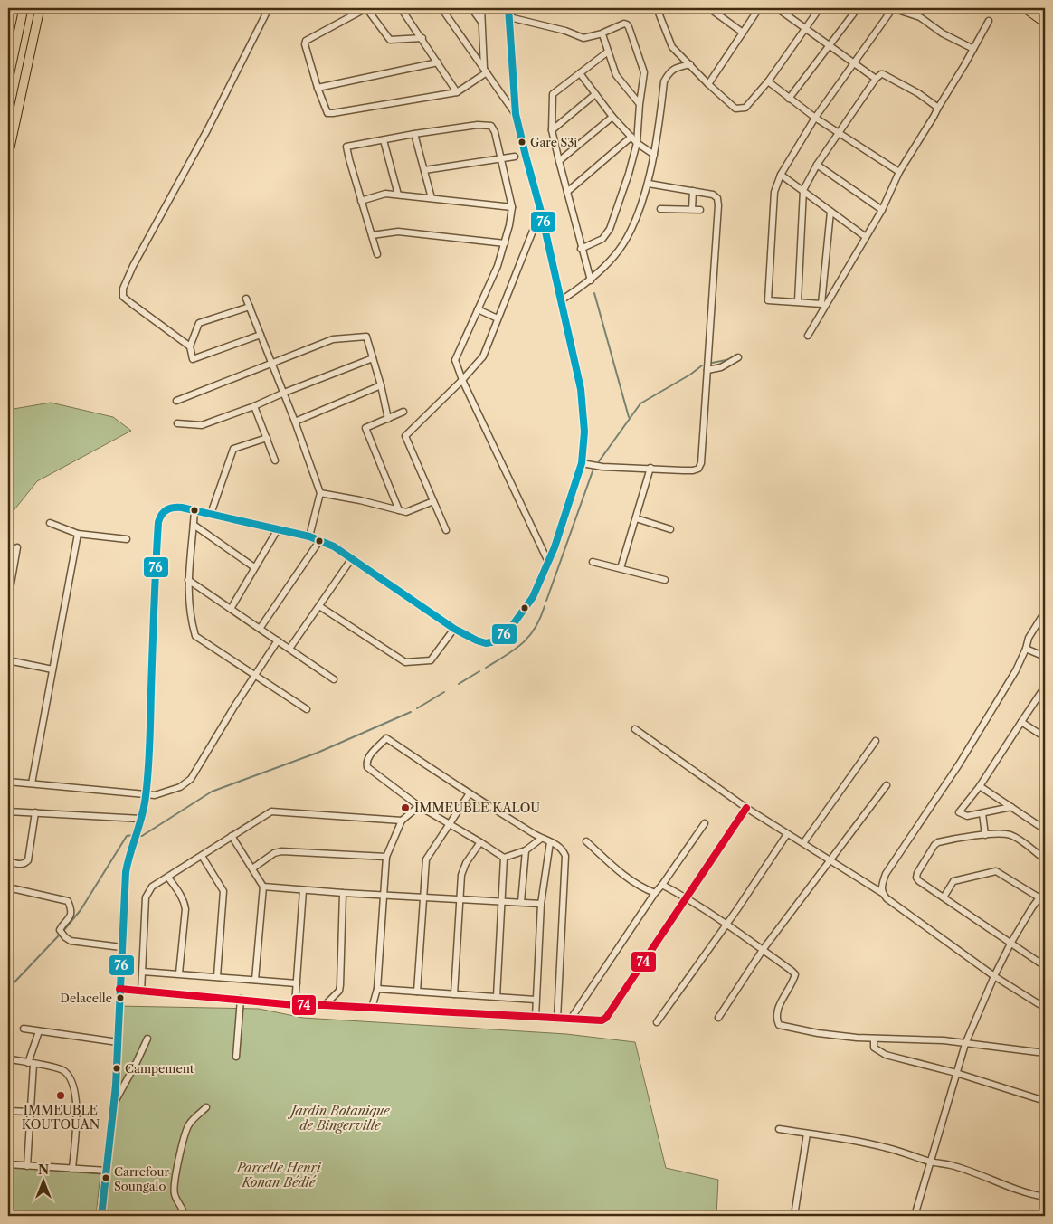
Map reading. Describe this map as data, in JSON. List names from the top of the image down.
{
  "parks": ["Jardin Botanique de Bingerville", "Parcelle Henri Konan Bédié"],
  "places": [
    "Gare S3i",
    "IMMEUBLE KALOU",
    "Delacelle",
    "Campement",
    "IMMEUBLE KOUTOUAN",
    "Carrefour Soungalo"
  ],
  "lines": ["transit line 76", "transit line 74"],
  "north": "top"
}
